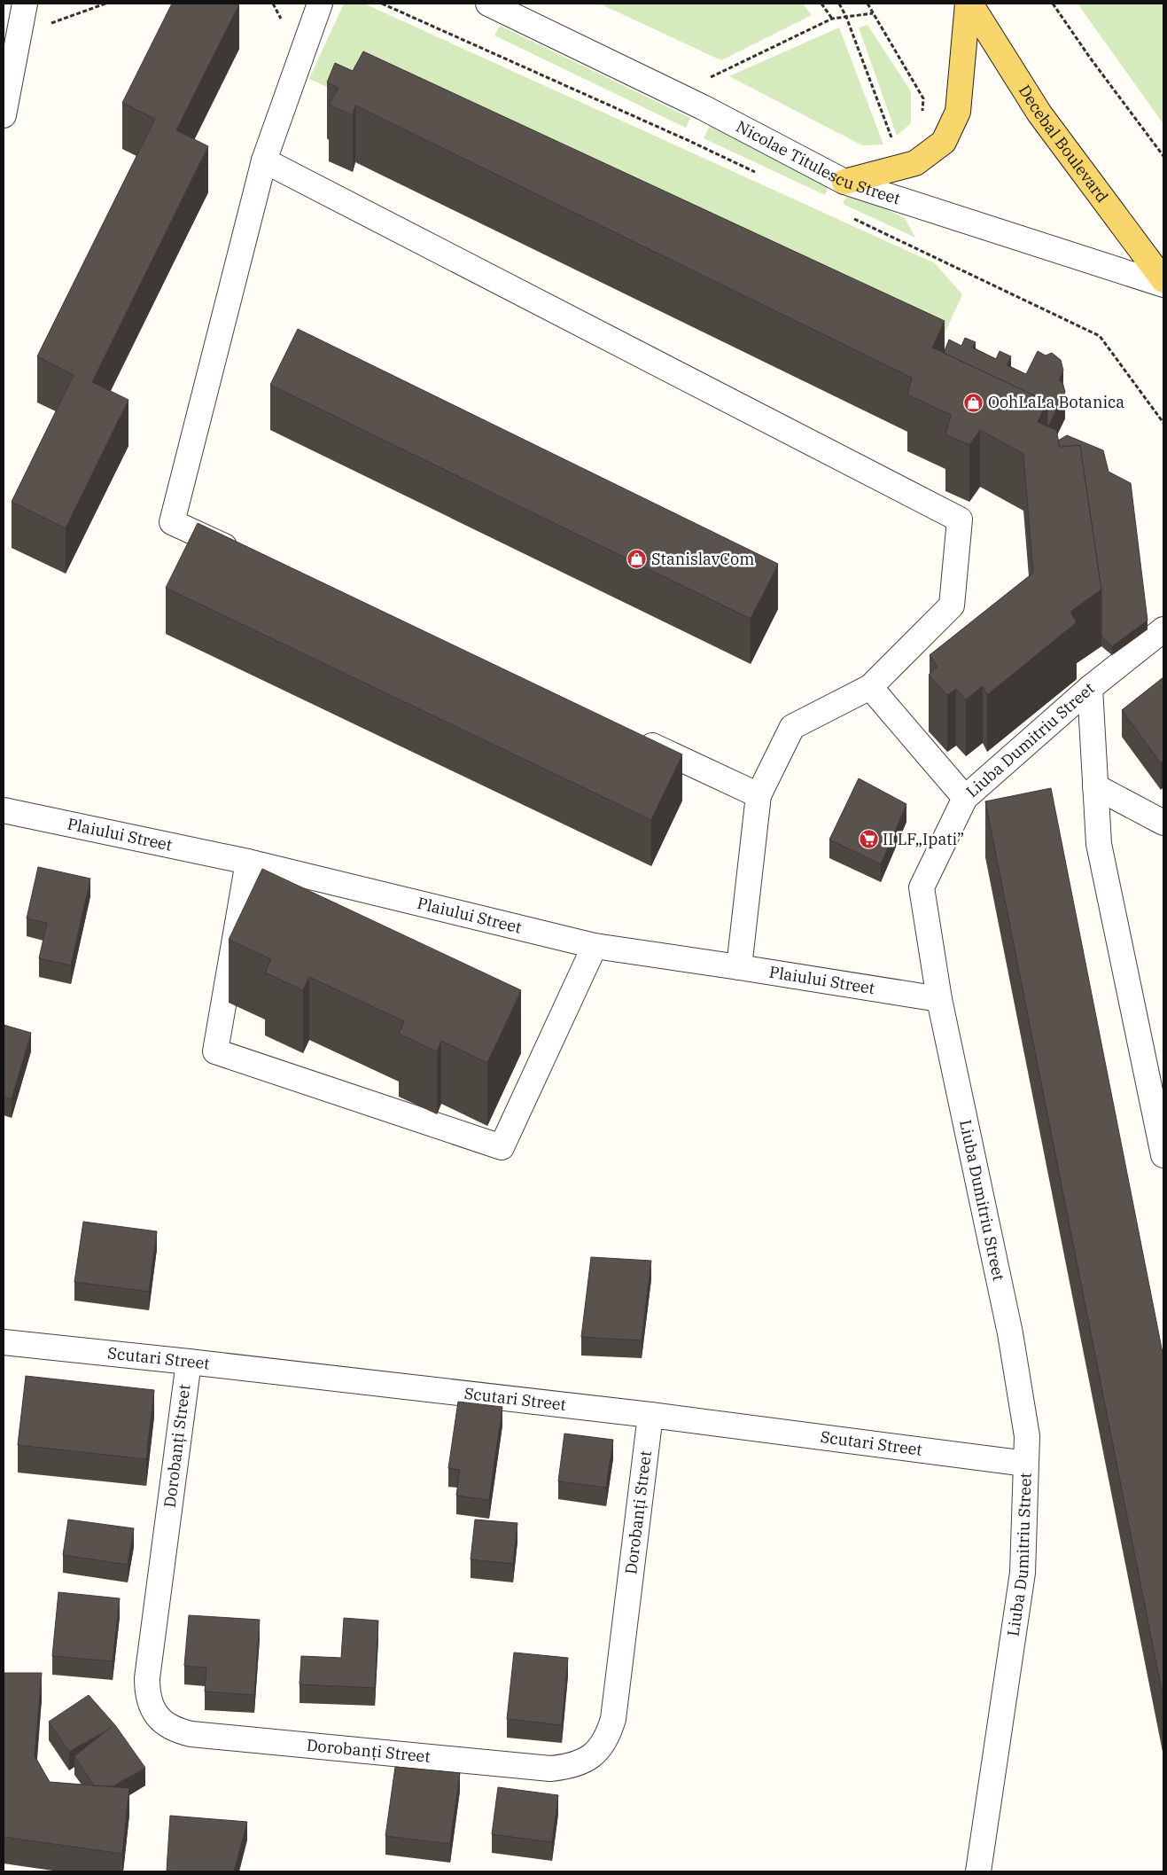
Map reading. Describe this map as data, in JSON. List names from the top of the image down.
{
  "streets": {
    "main road": ["Decebal Boulevard"],
    "street": [
      "Nicolae Titulescu Street",
      "Liuba Dumitriu Street",
      "Plaiului Street",
      "Scutari Street",
      "Dorobanți Street"
    ]
  },
  "crossings": [
    ["Liuba Dumitriu Street", "Plaiului Street"],
    ["Liuba Dumitriu Street", "Scutari Street"],
    ["Scutari Street", "Dorobanți Street"]
  ],
  "places": {
    "shop": ["OohLaLa Botanica", "StanislavCom"],
    "supermarket": ["II LF„Ipati”"]
  }
}
